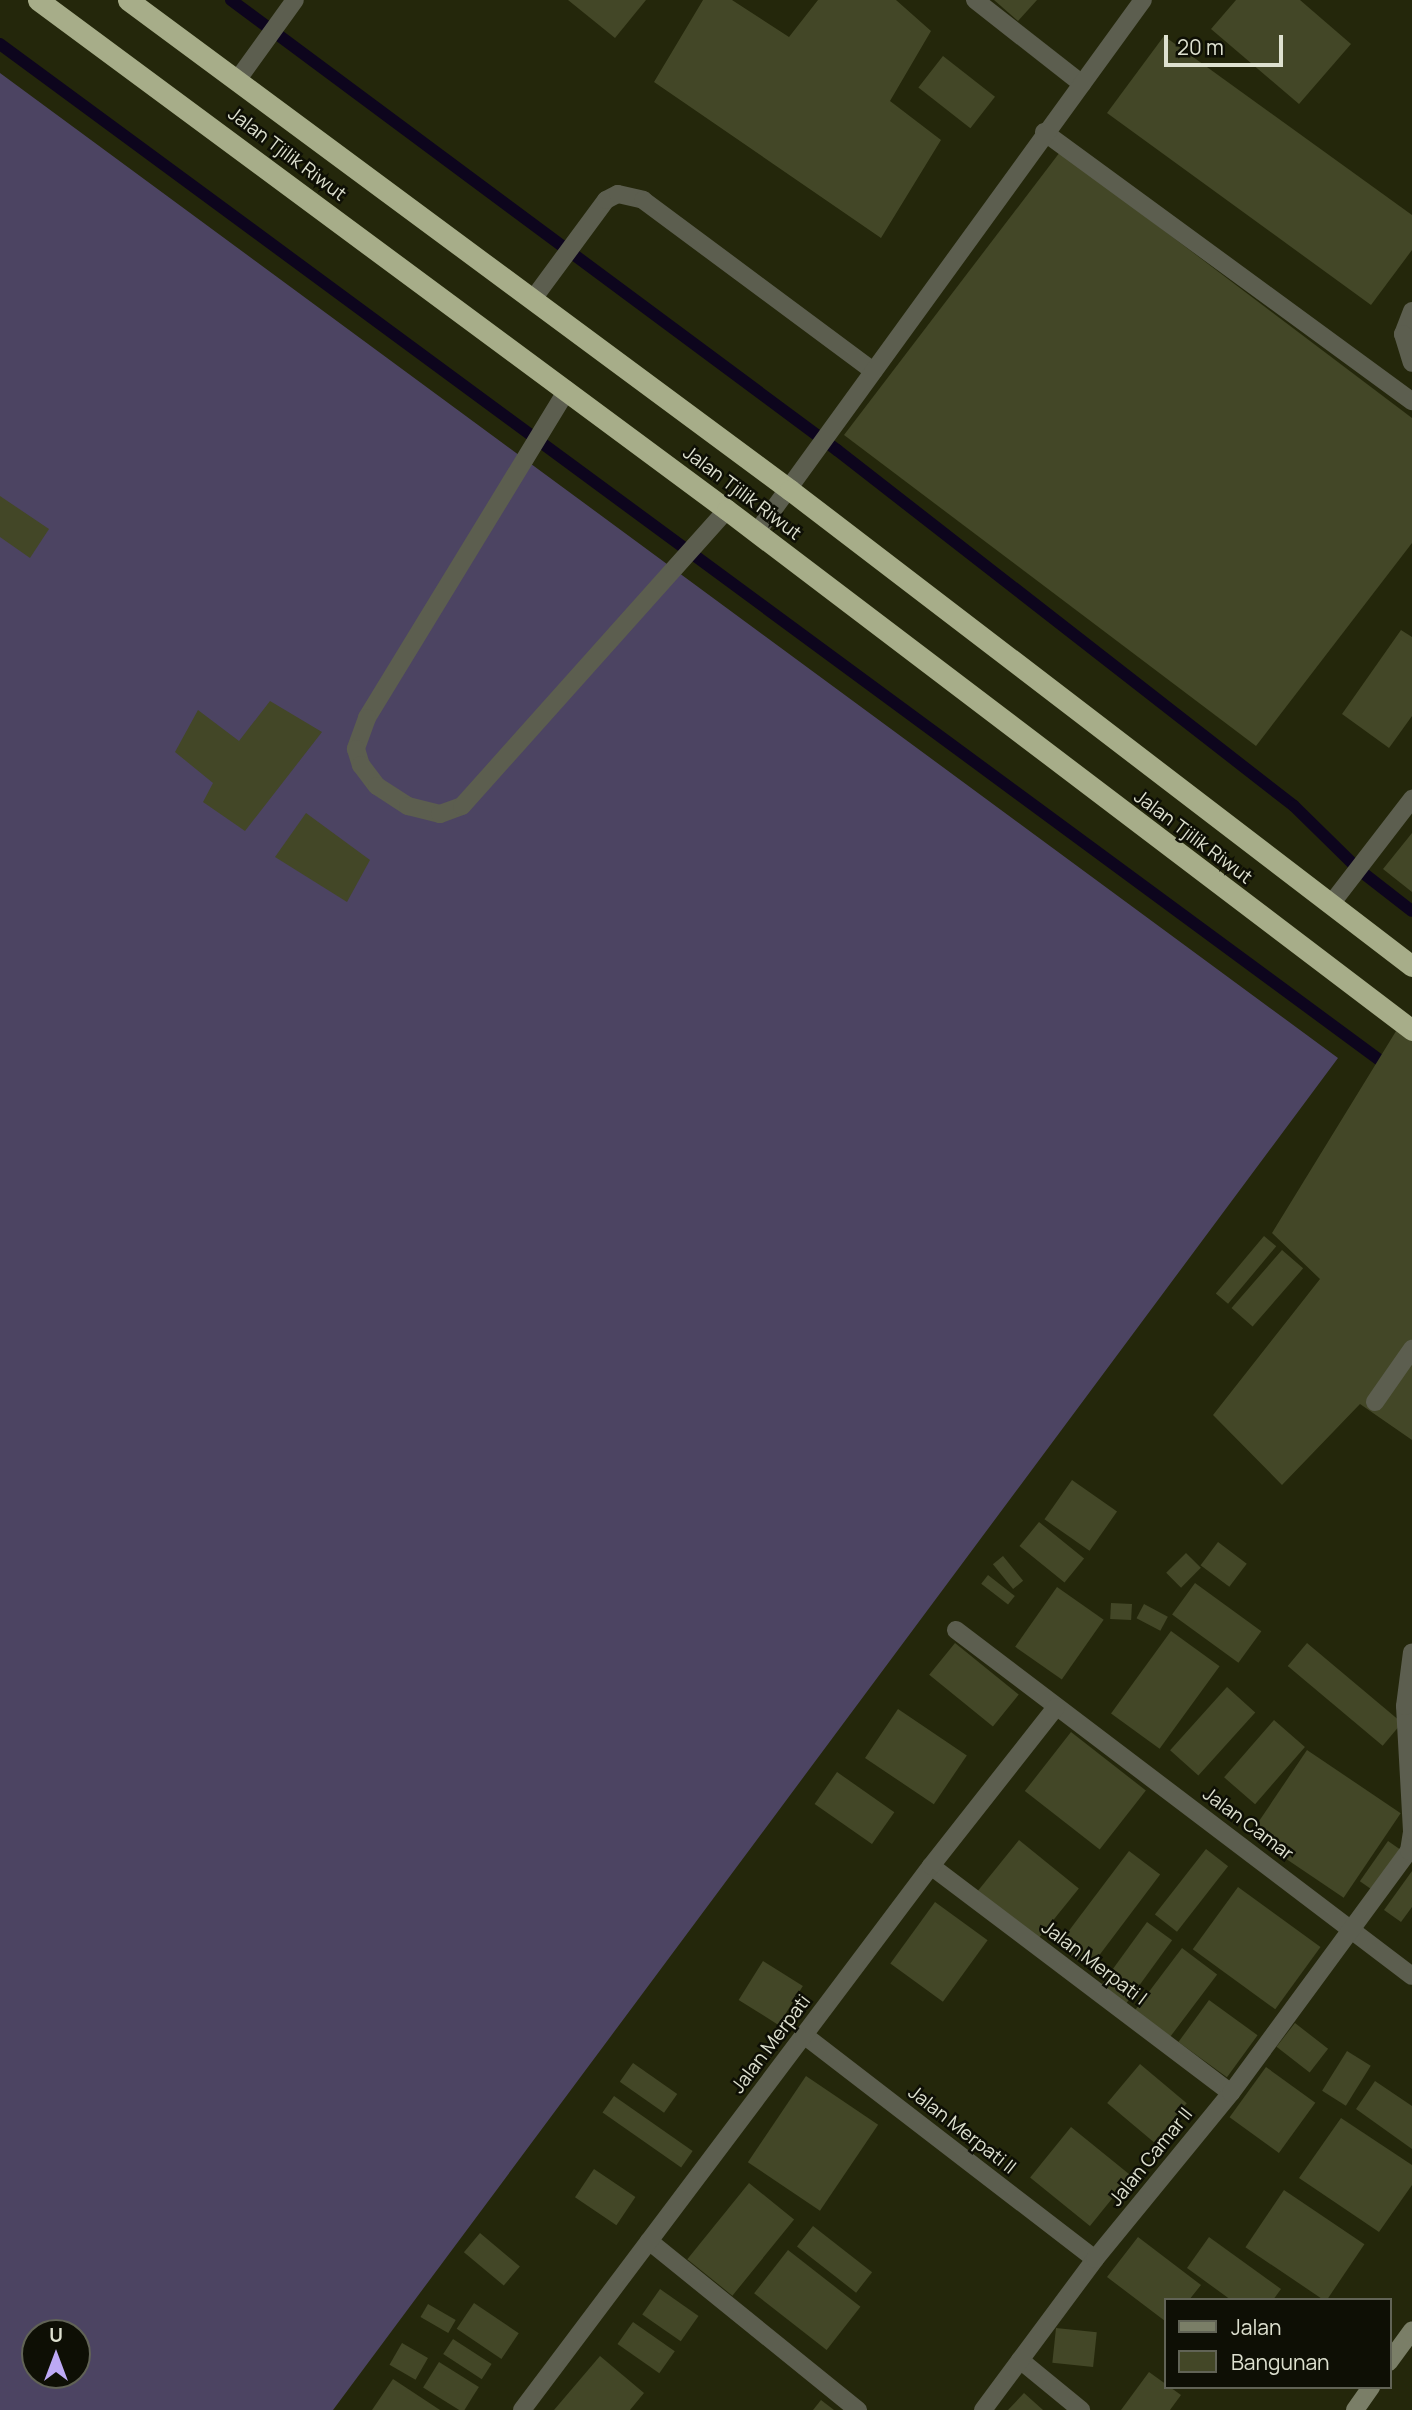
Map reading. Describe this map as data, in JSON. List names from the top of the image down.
{
  "streets": {
    "highway": ["Jalan Tjilik Riwut"],
    "street": [
      "Jalan Camar",
      "Jalan Merpati I",
      "Jalan Merpati",
      "Jalan Merpati II",
      "Jalan Camar II"
    ]
  },
  "crossings": [
    ["Jalan Camar", "Jalan Merpati"],
    ["Jalan Camar", "Jalan Camar II"],
    ["Jalan Merpati I", "Jalan Merpati"],
    ["Jalan Merpati I", "Jalan Camar II"],
    ["Jalan Merpati", "Jalan Merpati II"],
    ["Jalan Merpati II", "Jalan Camar II"]
  ],
  "legend": ["Jalan", "Bangunan"],
  "scale_bar": "20 m",
  "north": "top"
}
